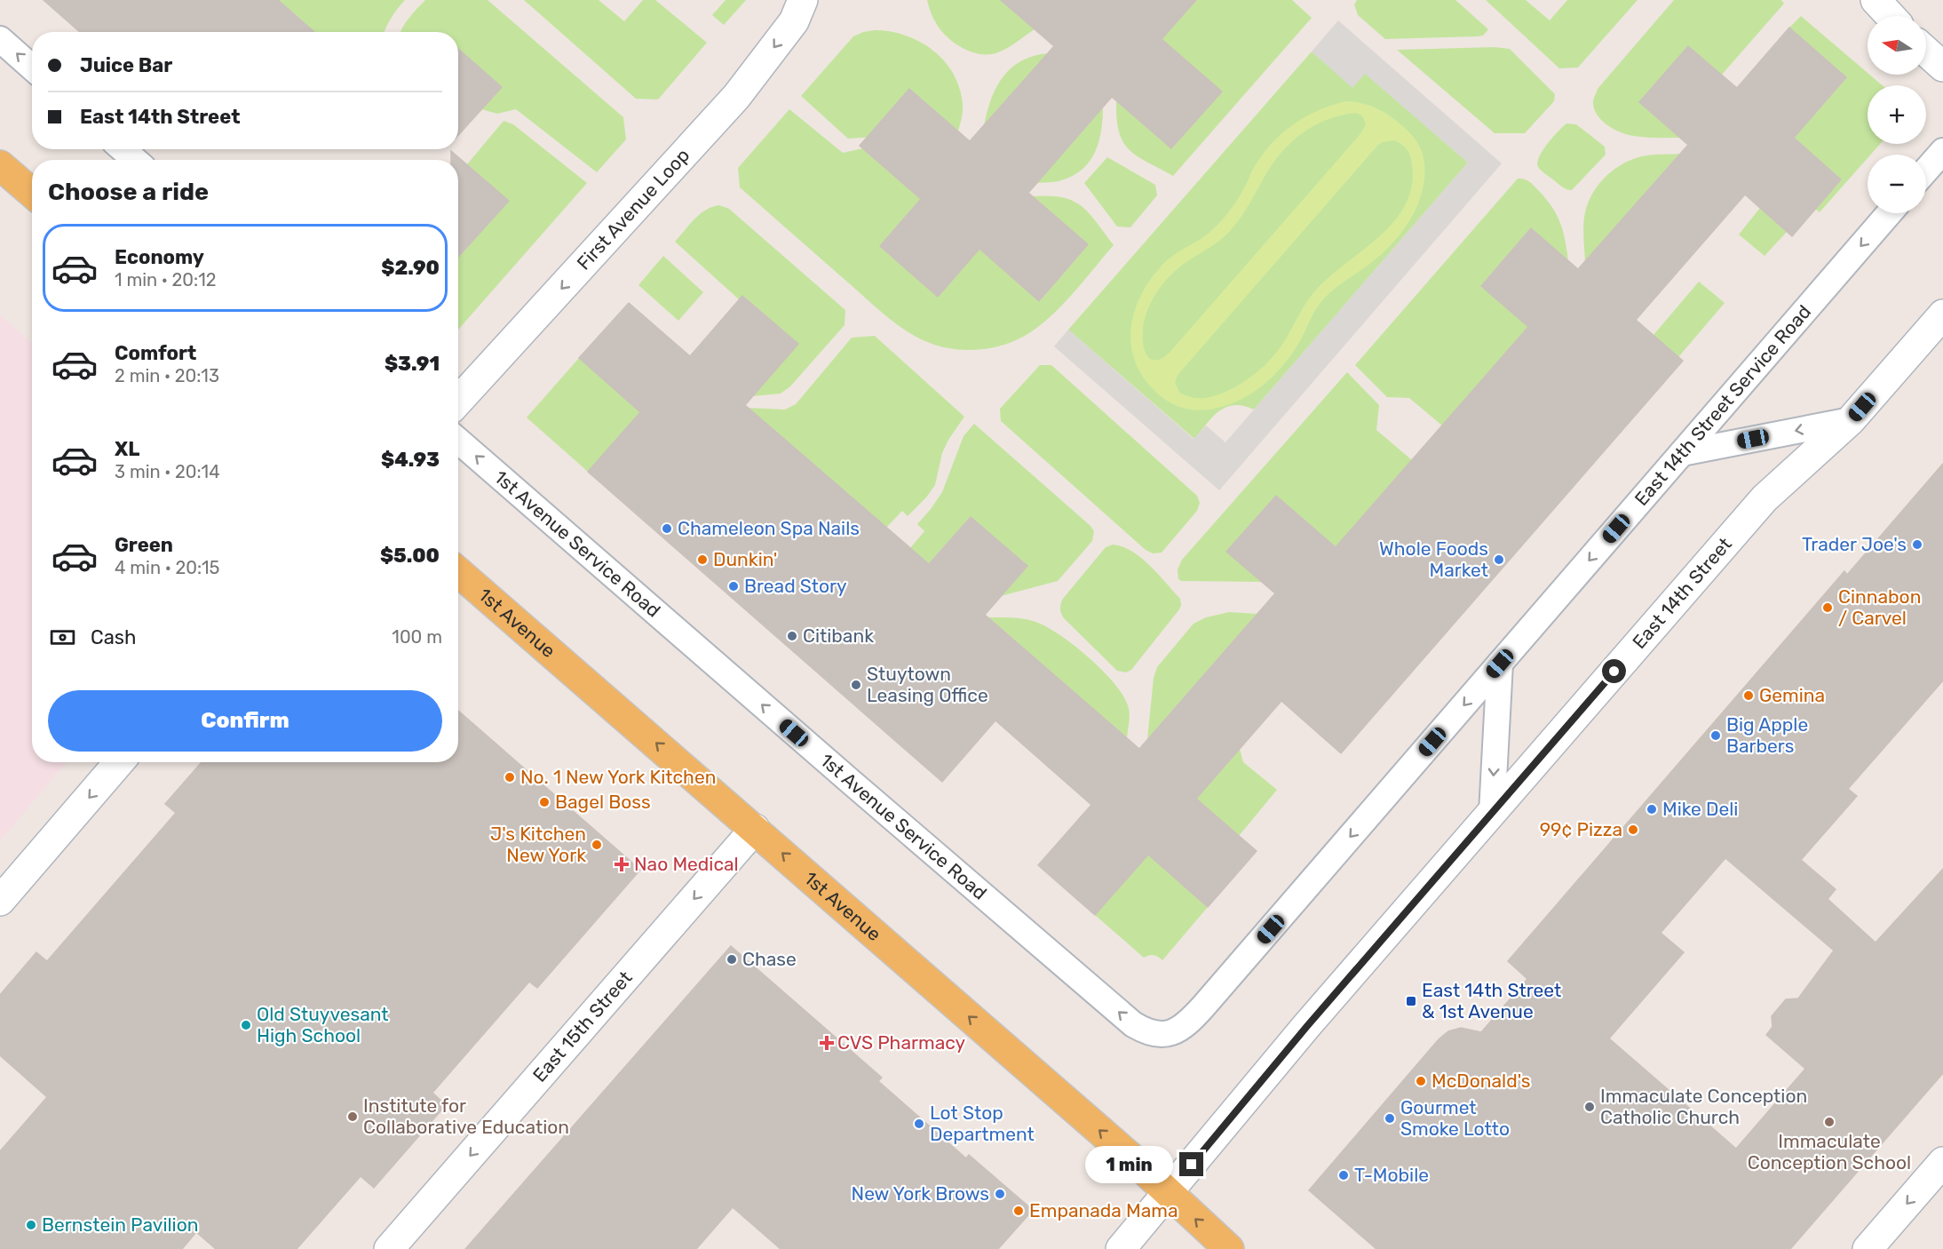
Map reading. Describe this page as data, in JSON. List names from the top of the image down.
{
  "streets": {
    "main road": ["1st Avenue"],
    "street": ["First Avenue Loop", "East 14th Street", "East 15th Street"],
    "lane": ["East 14th Street Service Road", "1st Avenue Service Road"]
  },
  "crossings": [
    ["East 14th Street Service Road", "1st Avenue Service Road"],
    ["East 14th Street", "1st Avenue"],
    ["1st Avenue", "East 15th Street"]
  ],
  "one_way": [
    "First Avenue Loop",
    "East 14th Street Service Road",
    "1st Avenue Service Road",
    "1st Avenue",
    "East 15th Street"
  ],
  "places": {
    "other": [
      "Chameleon Spa Nails",
      "Trader Joe's",
      "Dunkin'",
      "Whole Foods Market",
      "Bread Story",
      "Cinnabon / Carvel",
      "Citibank",
      "Stuytown Leasing Office",
      "Gemina",
      "Big Apple Barbers",
      "No. 1 New York Kitchen",
      "Bagel Boss",
      "Mike Deli",
      "99¢ Pizza",
      "J's Kitchen New York",
      "Chase",
      "Old Stuyvesant High School",
      "McDonald's",
      "Immaculate Conception Catholic Church",
      "Institute for Collaborative Education",
      "Gourmet Smoke Lotto",
      "Immaculate Conception School",
      "Lot Stop Department",
      "T-Mobile",
      "New York Brows",
      "Empanada Mama",
      "Bernstein Pavilion"
    ],
    "health": ["Nao Medical", "CVS Pharmacy"],
    "transit": ["East 14th Street & 1st Avenue"]
  },
  "north": "left",
  "page": {
    "map_buttons": ["+", "−"],
    "banner": ["Juice Bar", "East 14th Street"],
    "heading": "Choose a ride",
    "list": [
      {
        "name": "Economy",
        "note": "1 min · 20:12",
        "value": "$2.90"
      },
      {
        "name": "Comfort",
        "note": "2 min · 20:13",
        "value": "$3.91"
      },
      {
        "name": "XL",
        "note": "3 min · 20:14",
        "value": "$4.93"
      },
      {
        "name": "Green",
        "note": "4 min · 20:15",
        "value": "$5.00"
      }
    ],
    "pay": ["Cash", "100 m"],
    "buttons": "Confirm",
    "bubble": "1 min"
  }
}
